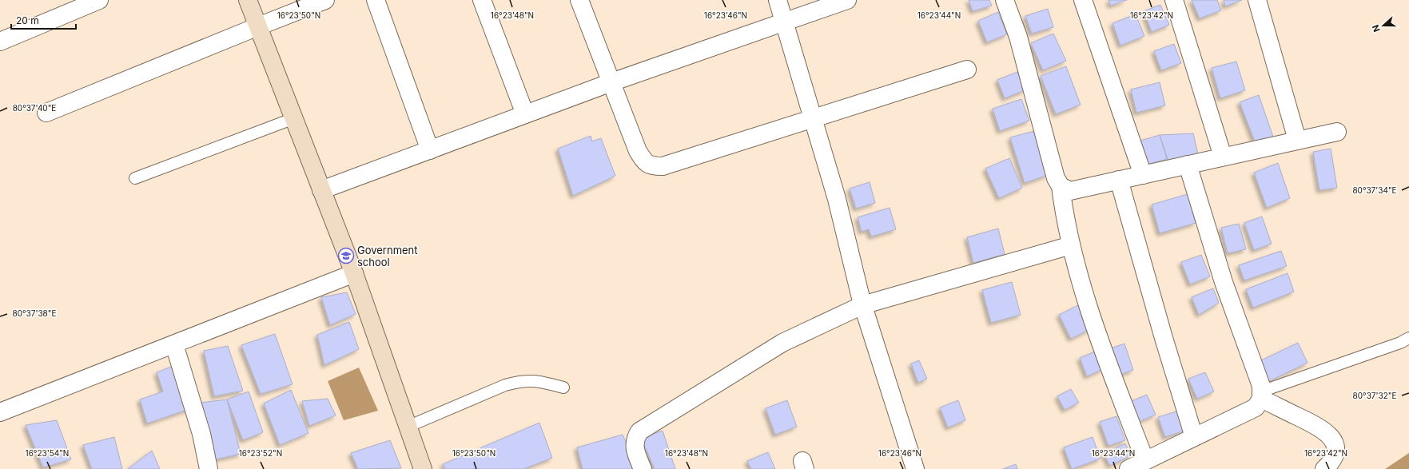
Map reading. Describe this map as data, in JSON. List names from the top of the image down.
{
  "places": {
    "school or university": ["Government school"]
  },
  "scale_bar": "20 m",
  "north": "left",
  "coordinates": [
    "16°23'42\"N",
    "16°23'50\"N",
    "16°23'48\"N",
    "16°23'46\"N",
    "16°23'44\"N",
    "80°37'40\"E",
    "80°37'34\"E",
    "80°37'38\"E",
    "80°37'32\"E",
    "16°23'54\"N",
    "16°23'52\"N"
  ]
}
